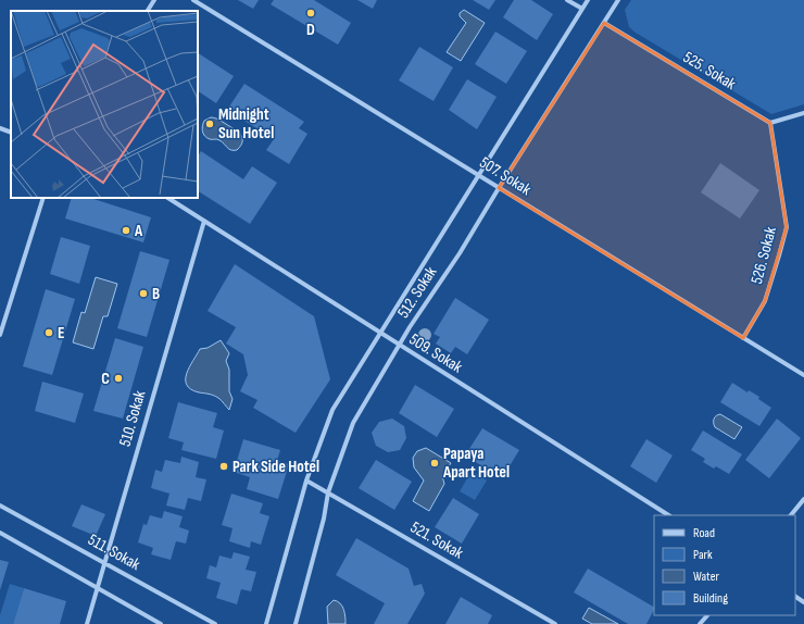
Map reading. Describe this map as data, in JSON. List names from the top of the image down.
{
  "streets": {
    "street": [
      "525. Sokak",
      "507. Sokak",
      "526. Sokak",
      "512. Sokak",
      "509. Sokak",
      "510. Sokak",
      "521. Sokak",
      "511. Sokak"
    ]
  },
  "crossings": [
    ["525. Sokak", "526. Sokak"],
    ["525. Sokak", "512. Sokak"],
    ["507. Sokak", "526. Sokak"],
    ["507. Sokak", "512. Sokak"],
    ["512. Sokak", "509. Sokak"],
    ["512. Sokak", "521. Sokak"],
    ["509. Sokak", "510. Sokak"],
    ["510. Sokak", "511. Sokak"]
  ],
  "places": [
    "D",
    "Midnight Sun Hotel",
    "A",
    "B",
    "E",
    "C",
    "Papaya Apart Hotel",
    "Park Side Hotel"
  ],
  "legend": [
    "Road",
    "Park",
    "Water",
    "Building"
  ]
}
